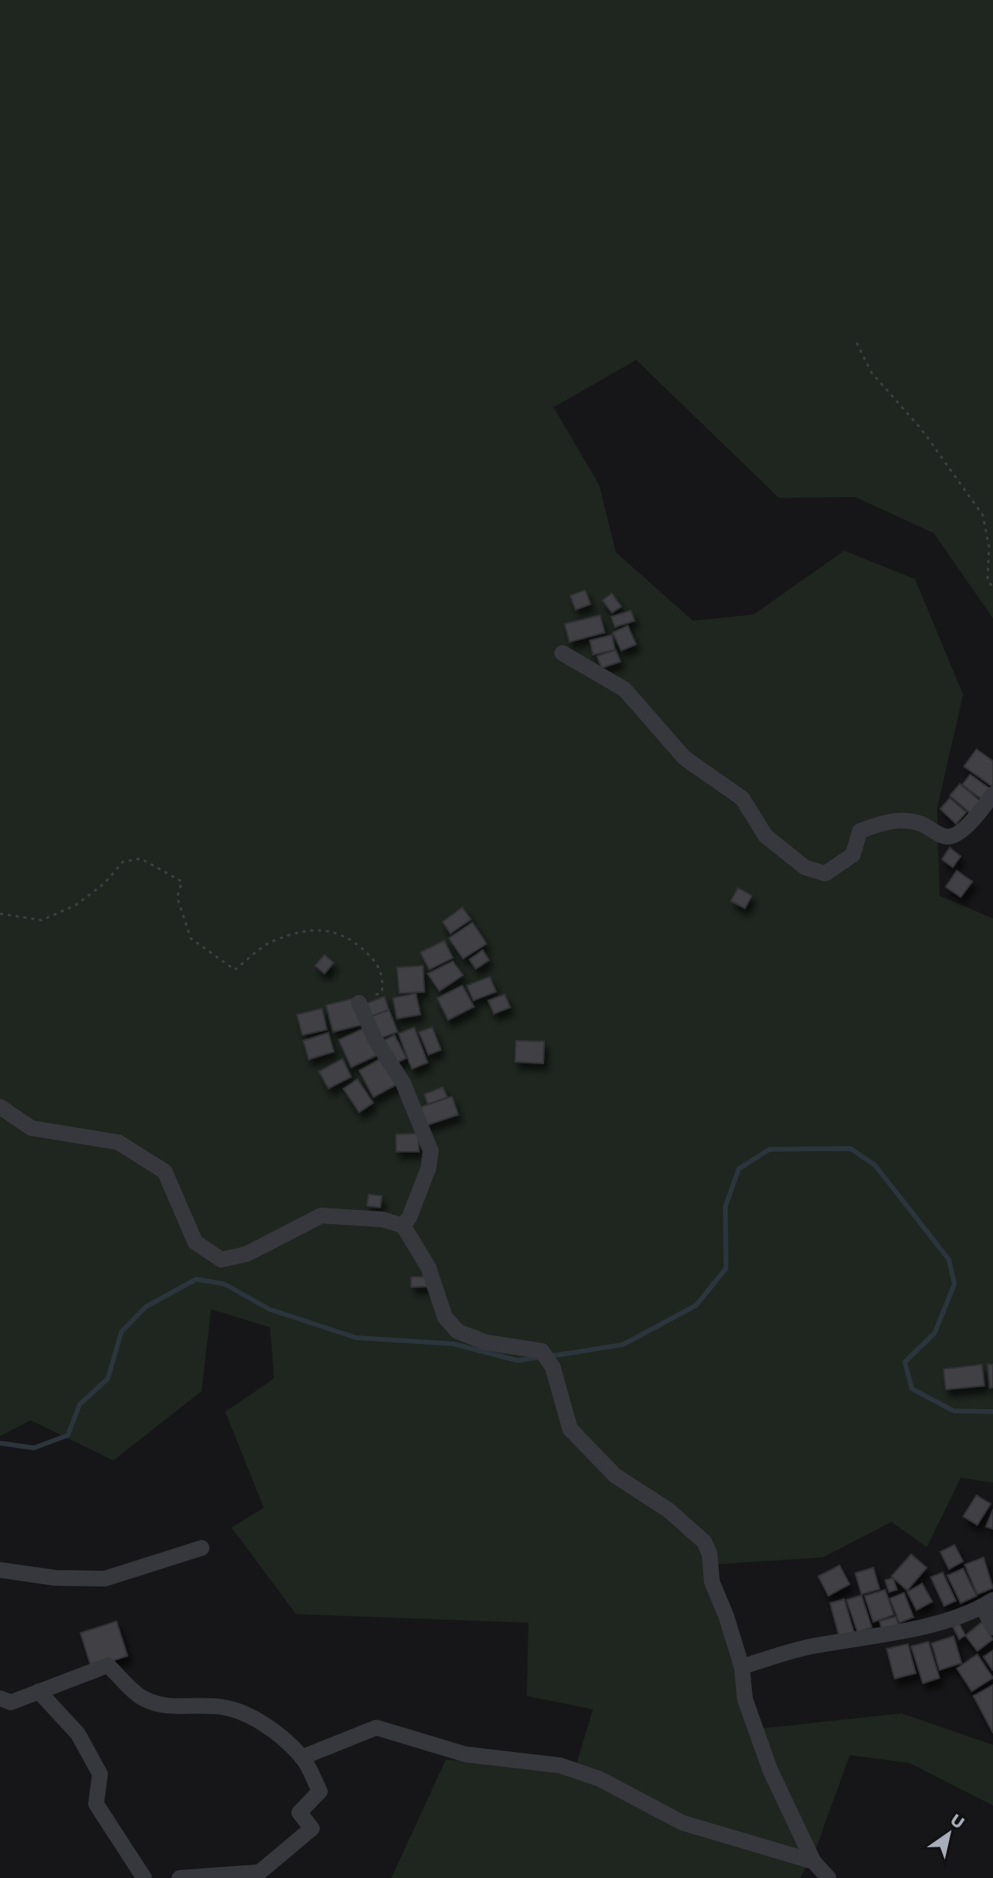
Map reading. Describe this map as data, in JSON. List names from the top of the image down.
{
  "north": "top right"
}
